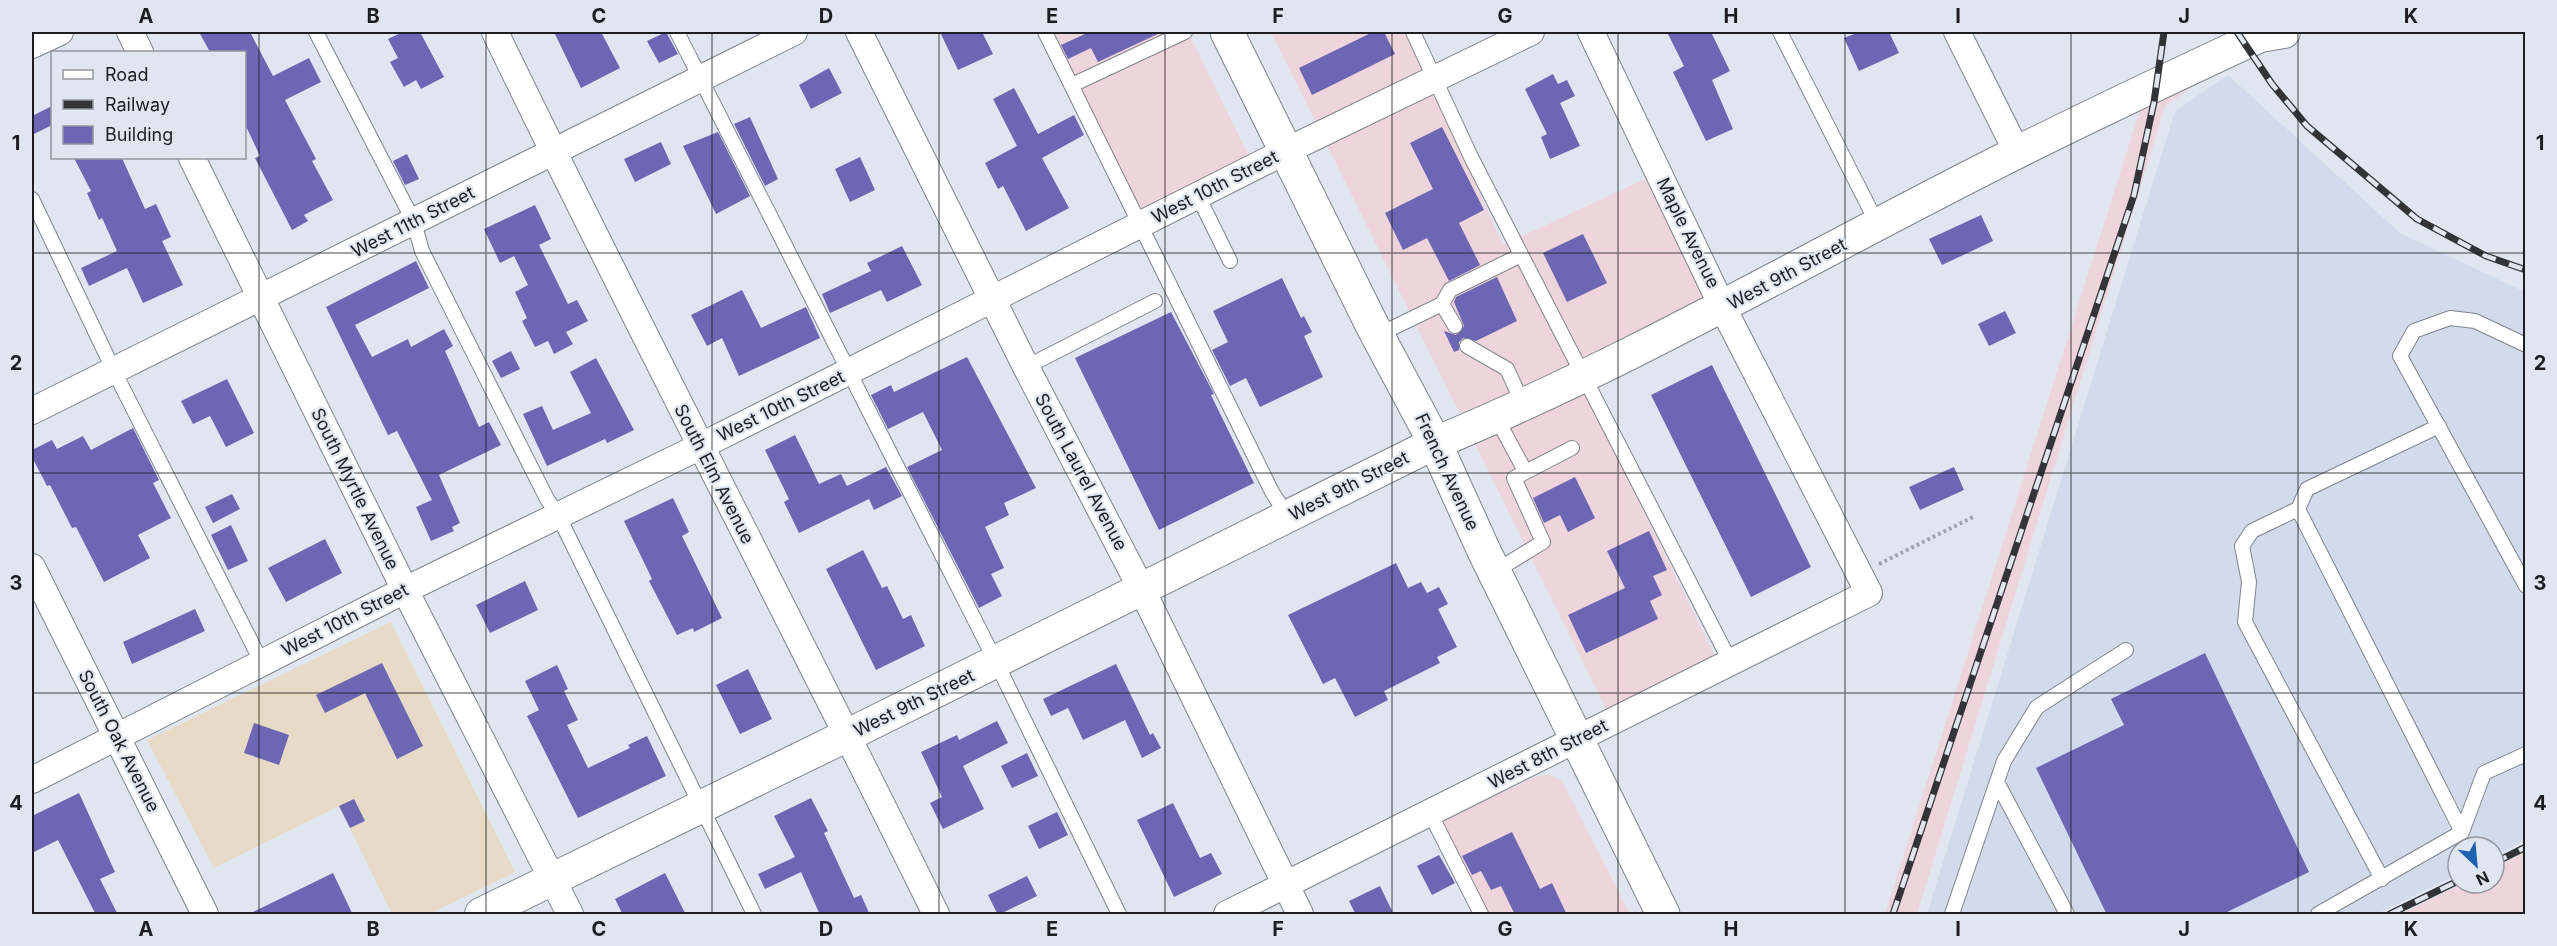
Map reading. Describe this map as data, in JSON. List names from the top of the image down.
{
  "streets": {
    "main road": ["French Avenue"],
    "street": [
      "West 10th Street",
      "West 11th Street",
      "Maple Avenue",
      "West 9th Street",
      "South Laurel Avenue",
      "South Elm Avenue",
      "South Myrtle Avenue",
      "South Oak Avenue",
      "West 8th Street"
    ]
  },
  "crossings": [
    ["West 10th Street", "South Laurel Avenue"],
    ["West 10th Street", "French Avenue"],
    ["West 10th Street", "South Elm Avenue"],
    ["West 10th Street", "South Myrtle Avenue"],
    ["West 10th Street", "South Oak Avenue"],
    ["West 11th Street", "South Elm Avenue"],
    ["West 11th Street", "South Myrtle Avenue"],
    ["Maple Avenue", "West 9th Street"],
    ["Maple Avenue", "West 8th Street"],
    ["West 9th Street", "South Laurel Avenue"],
    ["West 9th Street", "French Avenue"],
    ["West 9th Street", "South Elm Avenue"],
    ["West 9th Street", "South Myrtle Avenue"],
    ["South Laurel Avenue", "West 8th Street"],
    ["French Avenue", "West 8th Street"]
  ],
  "legend": ["Road", "Railway", "Building"],
  "north": "bottom right",
  "grid": {
    "columns": [
      "A",
      "B",
      "C",
      "D",
      "E",
      "F",
      "G",
      "H",
      "I",
      "J",
      "K"
    ],
    "rows": [
      "1",
      "2",
      "3",
      "4"
    ]
  }
}
